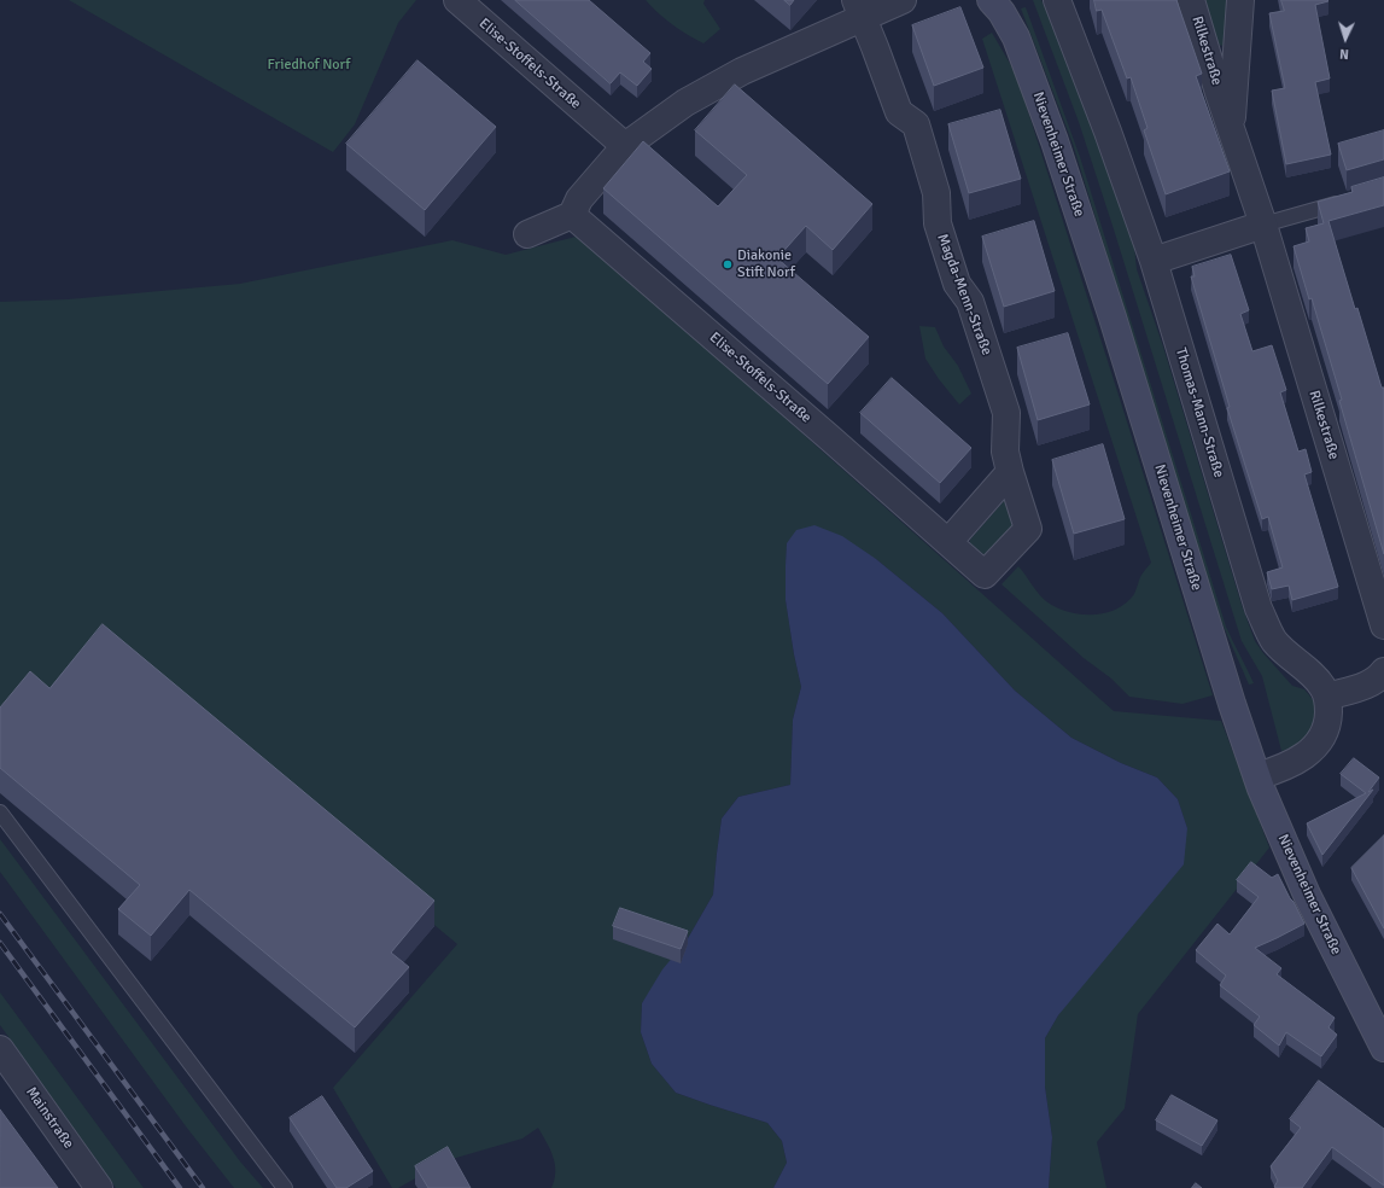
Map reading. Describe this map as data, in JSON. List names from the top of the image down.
{
  "streets": {
    "main road": ["Nievenheimer Straße"],
    "street": [
      "Rilkestraße",
      "Elise-Stoffels-Straße",
      "Magda-Menn-Straße",
      "Thomas-Mann-Straße",
      "Mainstraße"
    ]
  },
  "crossings": [
    ["Elise-Stoffels-Straße", "Magda-Menn-Straße"]
  ],
  "parks": ["Friedhof Norf"],
  "places": ["Diakonie Stift Norf"],
  "north": "bottom"
}
